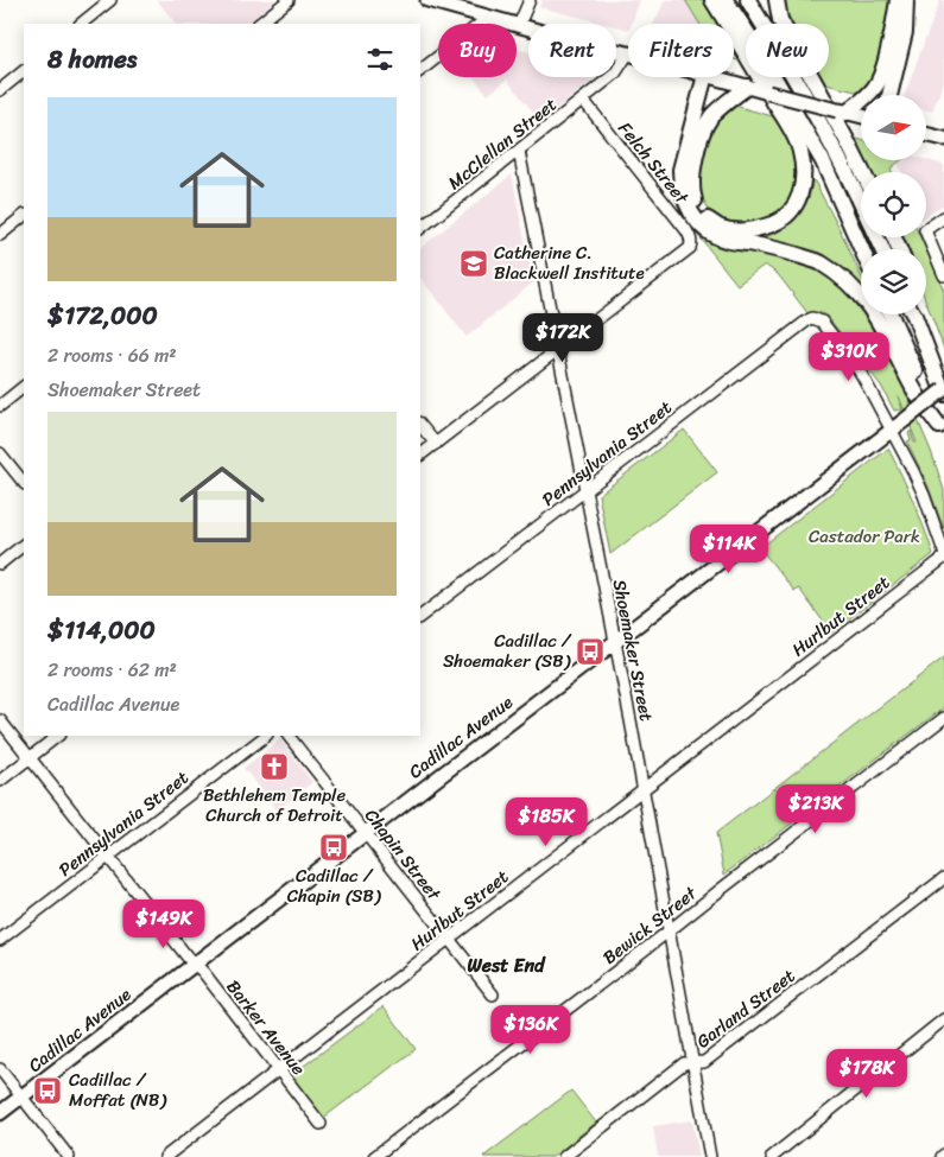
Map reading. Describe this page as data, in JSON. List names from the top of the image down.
{
  "streets": {
    "main road": ["Cadillac Avenue"],
    "street": [
      "McClellan Street",
      "Felch Street",
      "Pennsylvania Street",
      "Hurlbut Street",
      "Shoemaker Street",
      "Chapin Street",
      "Bewick Street",
      "Garland Street",
      "Barker Avenue"
    ]
  },
  "crossings": [
    ["McClellan Street", "Felch Street"],
    ["McClellan Street", "Shoemaker Street"],
    ["Felch Street", "Shoemaker Street"],
    ["Pennsylvania Street", "Shoemaker Street"],
    ["Pennsylvania Street", "Cadillac Avenue"],
    ["Pennsylvania Street", "Barker Avenue"],
    ["Hurlbut Street", "Shoemaker Street"],
    ["Hurlbut Street", "Chapin Street"],
    ["Hurlbut Street", "Barker Avenue"],
    ["Shoemaker Street", "Cadillac Avenue"],
    ["Shoemaker Street", "Bewick Street"],
    ["Shoemaker Street", "Garland Street"],
    ["Cadillac Avenue", "Chapin Street"],
    ["Cadillac Avenue", "Barker Avenue"]
  ],
  "districts": ["West End"],
  "parks": ["Castador Park"],
  "places": {
    "school or university": ["Catherine C. Blackwell Institute"],
    "bus stop": ["Cadillac / Shoemaker (SB)", "Cadillac / Chapin (SB)", "Cadillac / Moffat (NB)"],
    "church": ["Bethlehem Temple Church of Detroit"]
  },
  "north": "right",
  "page": {
    "chip": [
      "Buy",
      "Rent",
      "Filters",
      "New"
    ],
    "heading": "8 homes",
    "list": [
      {
        "name": "$172,000",
        "note": "2 rooms · 66 m² · Shoemaker Street"
      },
      {
        "name": "$114,000",
        "note": "2 rooms · 62 m² · Cadillac Avenue"
      }
    ],
    "price": [
      "$172K",
      "$310K",
      "$114K",
      "$213K",
      "$185K",
      "$149K",
      "$136K",
      "$178K"
    ]
  }
}
